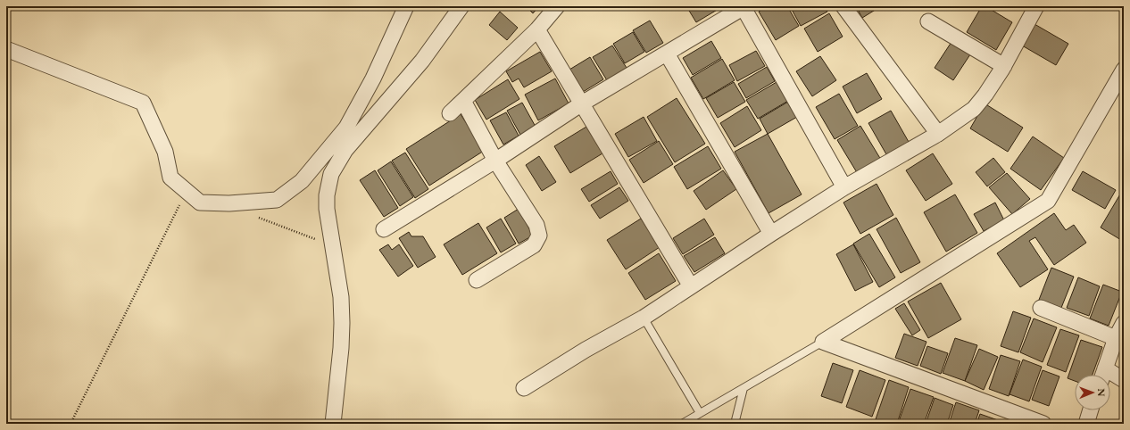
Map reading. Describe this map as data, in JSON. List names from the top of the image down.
{
  "north": "right"
}
